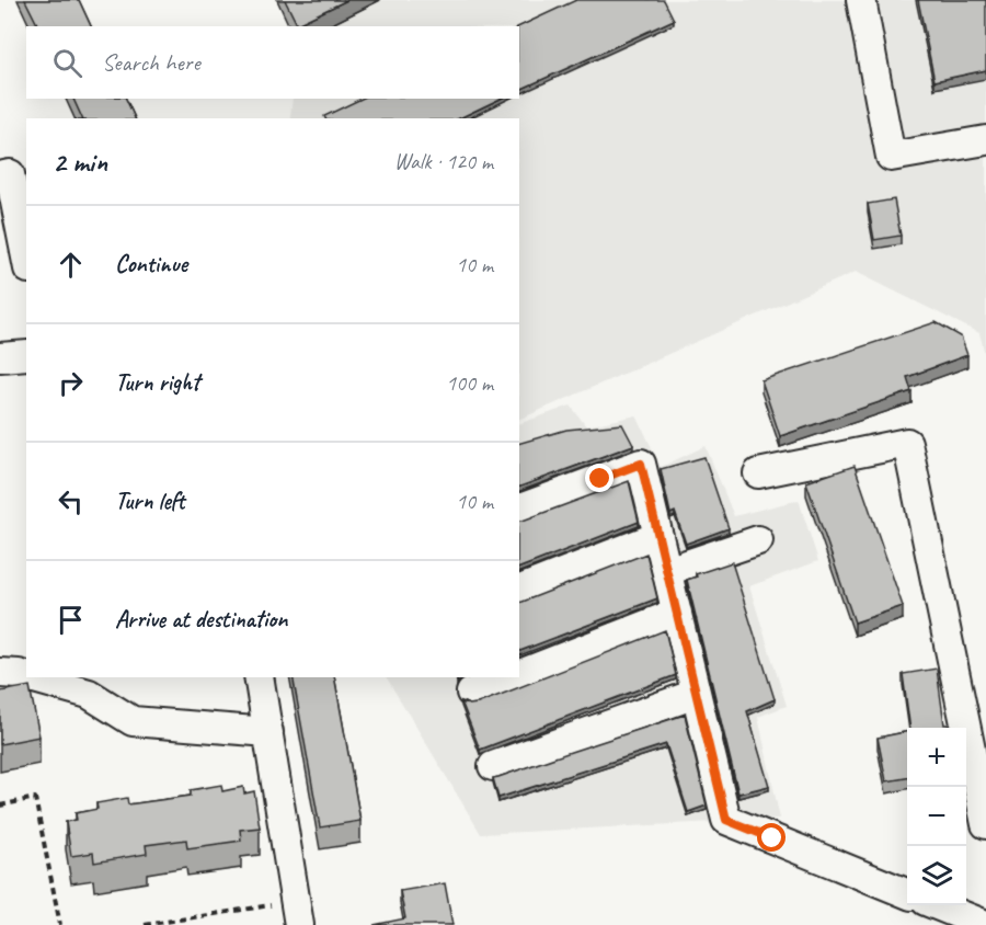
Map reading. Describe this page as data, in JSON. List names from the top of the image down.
{
  "page": {
    "search": "Search here",
    "heading": ["2 min", "Walk · 120 m"],
    "list": [
      ["Continue", "10 m"],
      ["Turn right", "100 m"],
      ["Turn left", "10 m"],
      "Arrive at destination"
    ],
    "map_buttons": ["+", "−"]
  }
}
